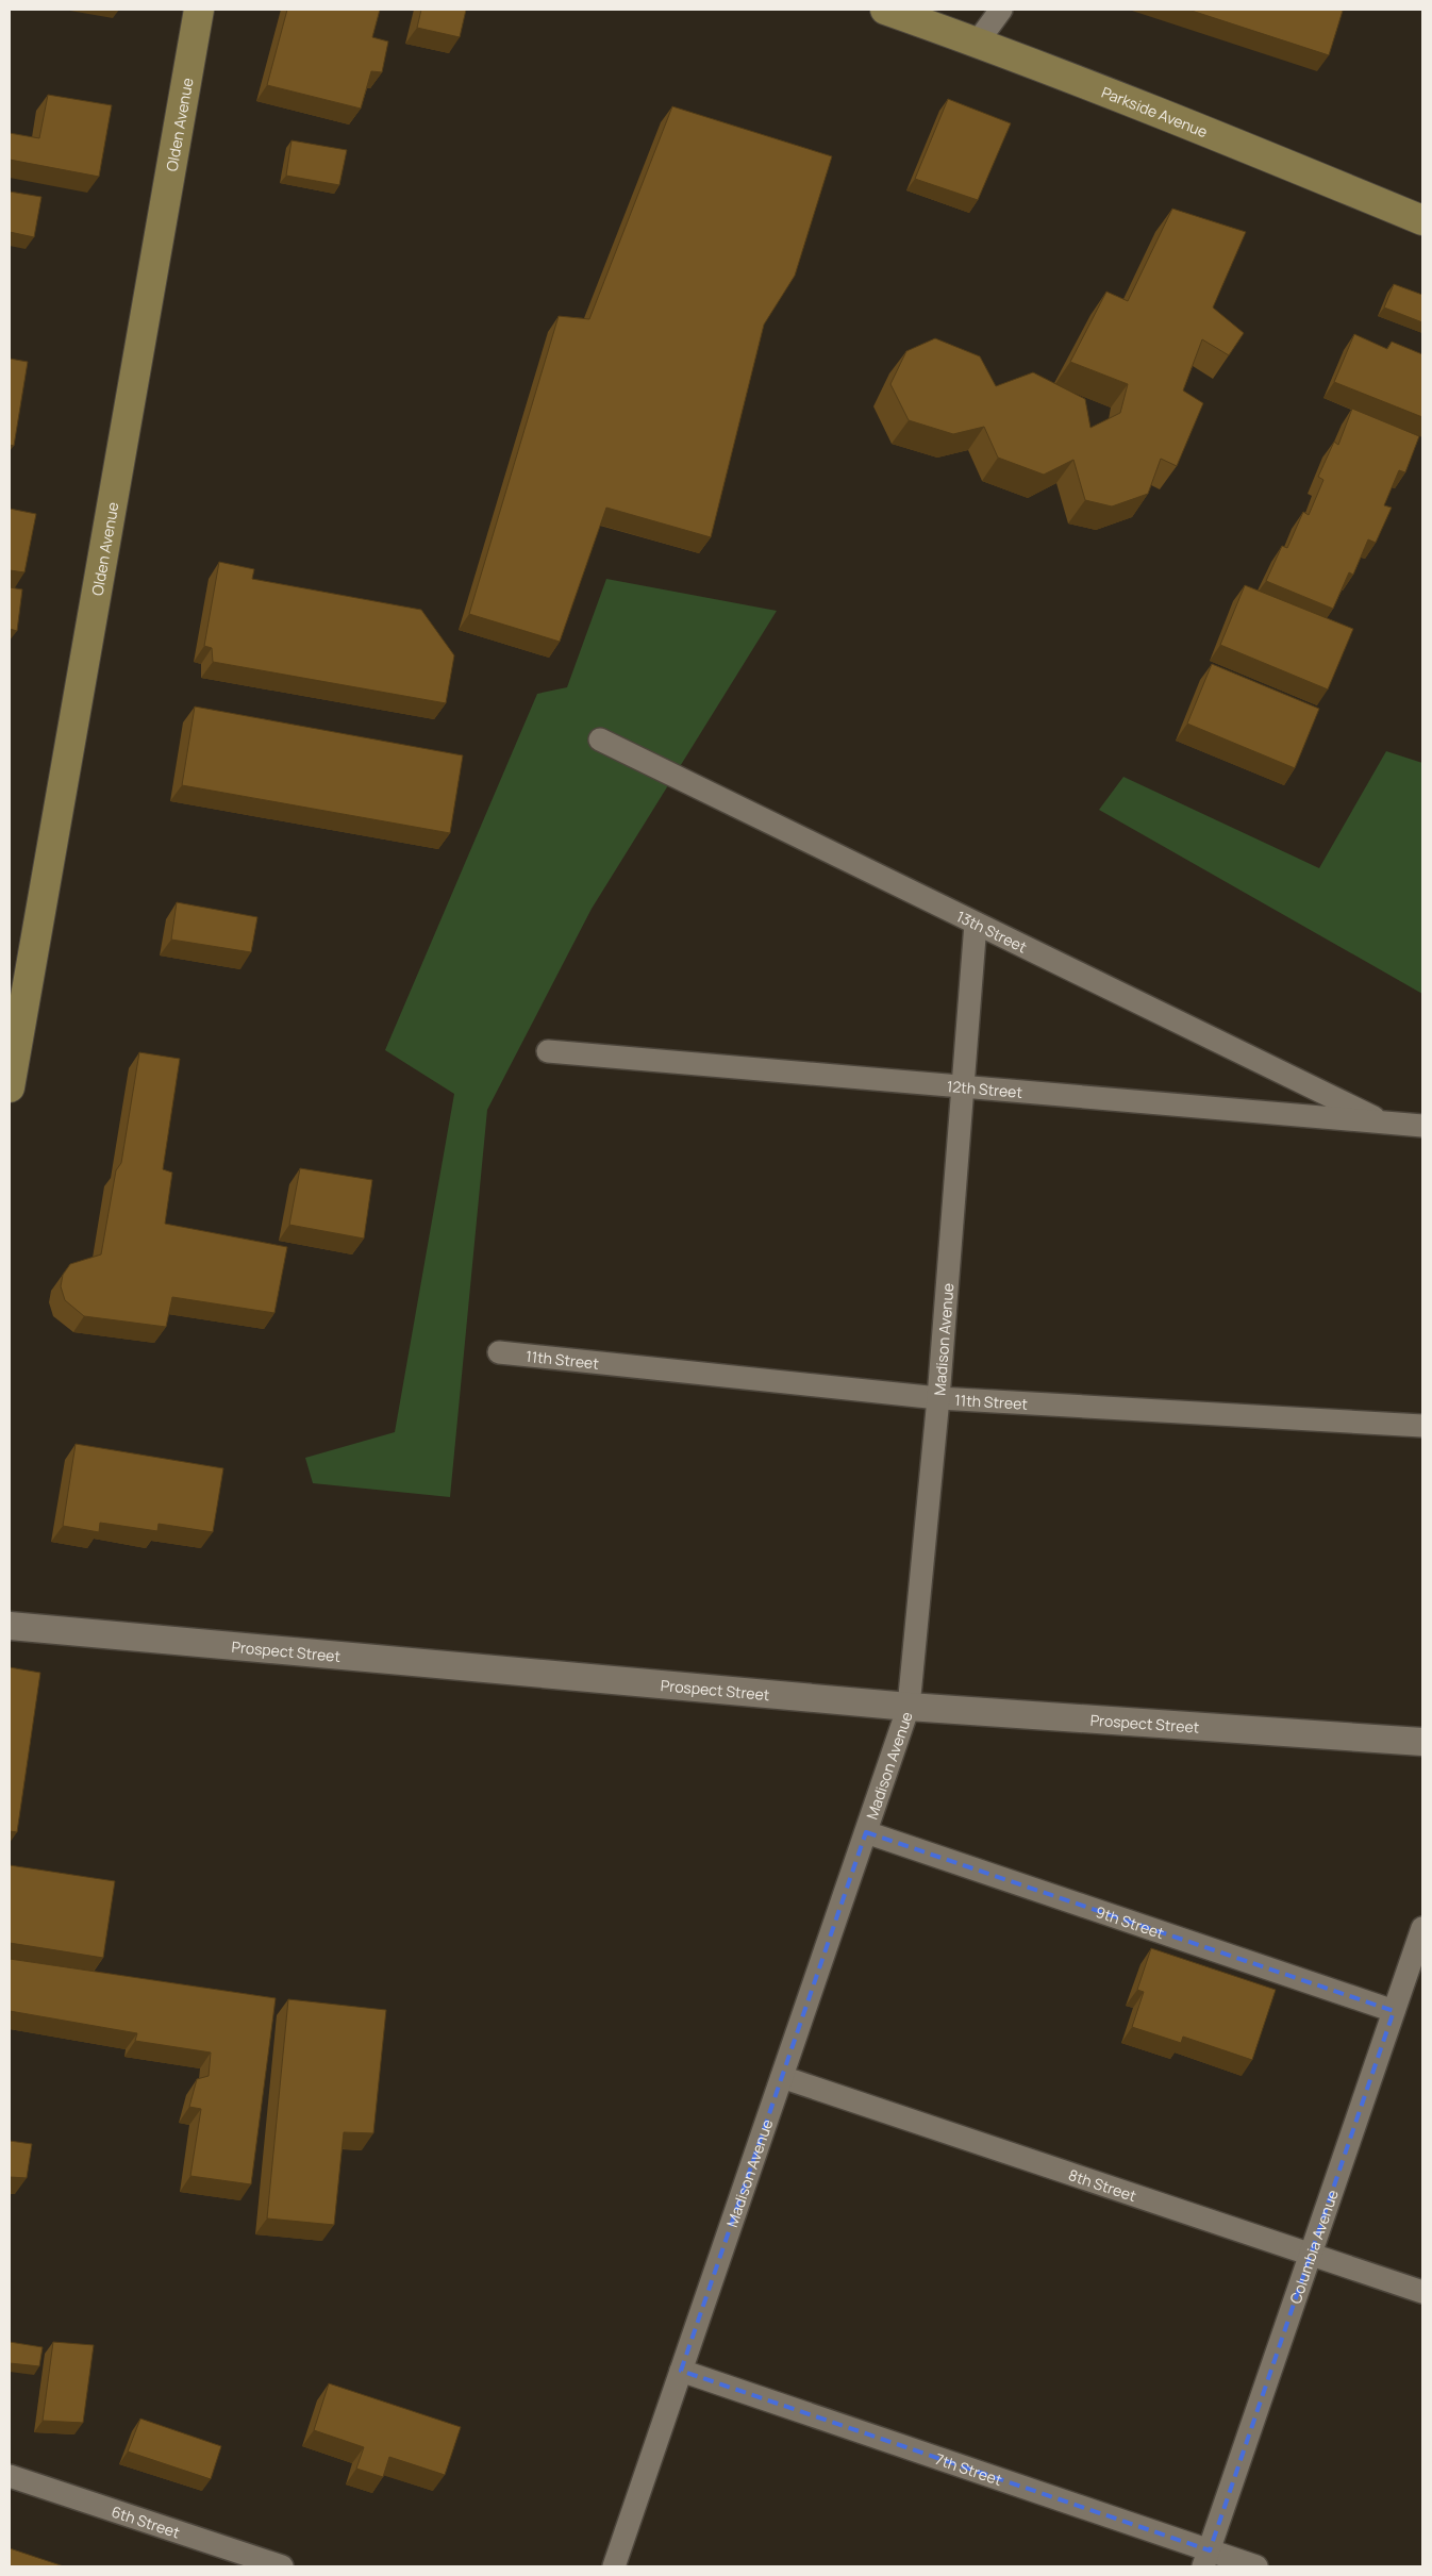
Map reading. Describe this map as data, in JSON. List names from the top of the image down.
{
  "streets": {
    "main road": ["Parkside Avenue", "Olden Avenue"],
    "street": [
      "13th Street",
      "12th Street",
      "Madison Avenue",
      "11th Street",
      "Prospect Street",
      "9th Street",
      "8th Street",
      "Columbia Avenue",
      "7th Street",
      "6th Street"
    ]
  },
  "crossings": [
    ["13th Street", "12th Street"],
    ["13th Street", "Madison Avenue"],
    ["12th Street", "Madison Avenue"],
    ["Madison Avenue", "11th Street"],
    ["Madison Avenue", "Prospect Street"],
    ["Madison Avenue", "9th Street"],
    ["Madison Avenue", "8th Street"],
    ["Madison Avenue", "7th Street"],
    ["9th Street", "Columbia Avenue"],
    ["8th Street", "Columbia Avenue"],
    ["Columbia Avenue", "7th Street"]
  ]
}
